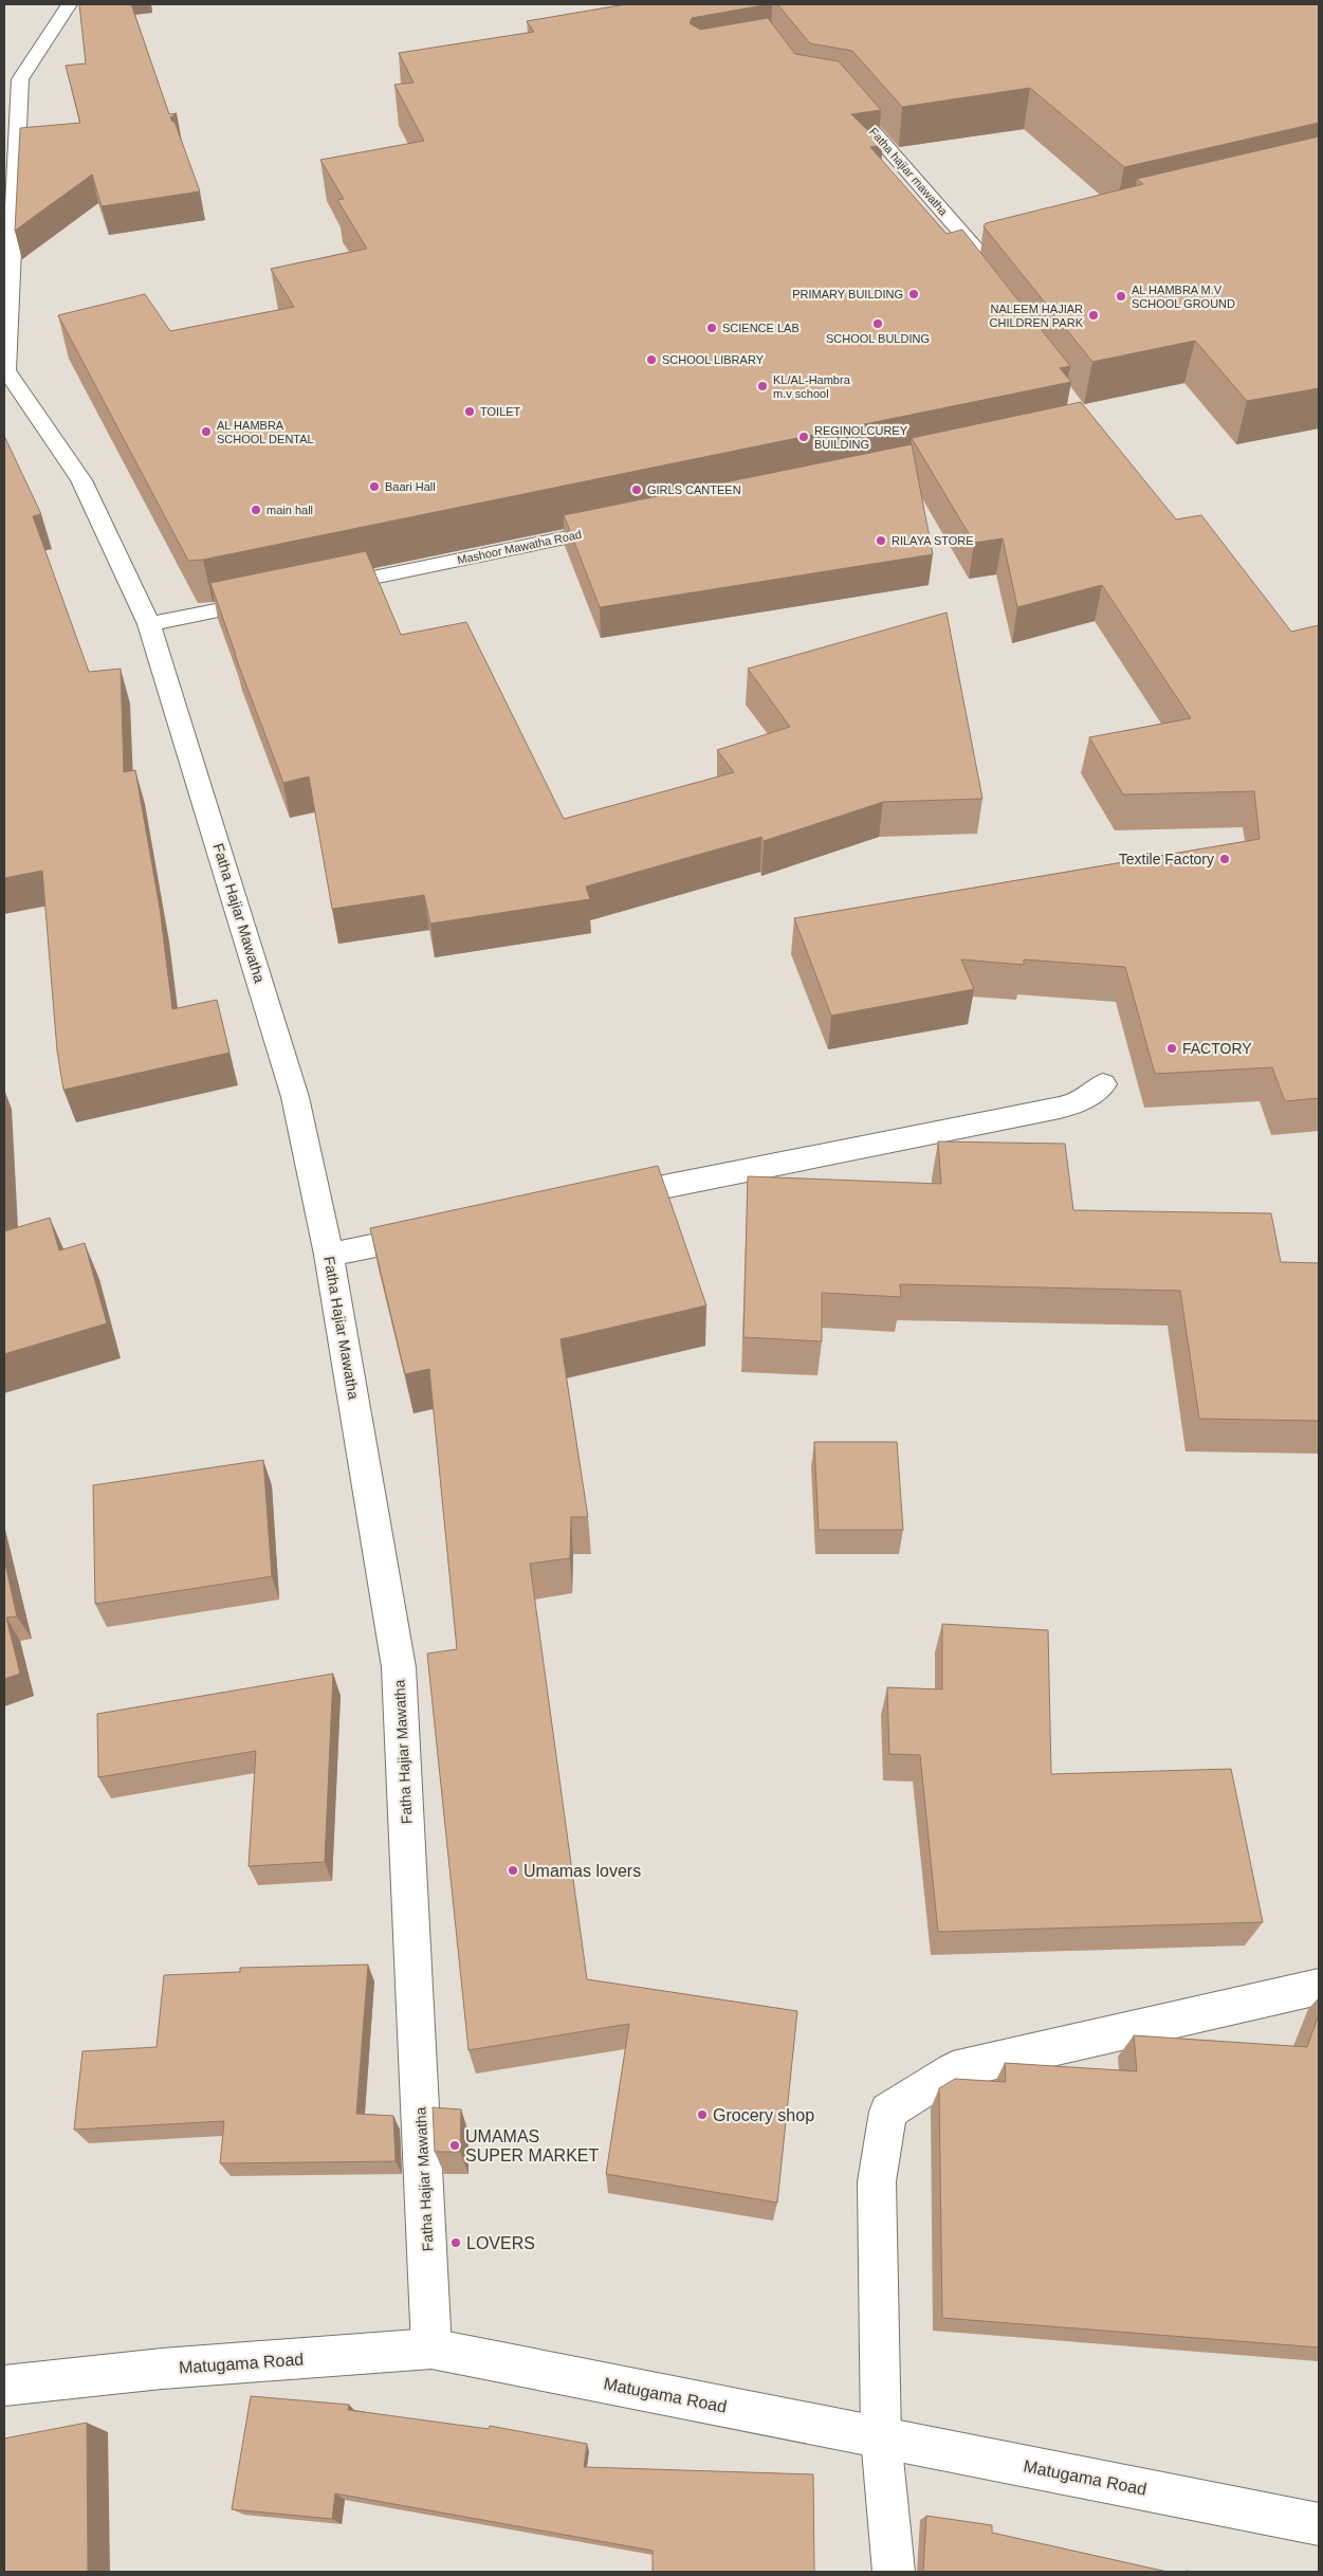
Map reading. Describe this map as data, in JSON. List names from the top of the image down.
{
  "streets": {
    "street": [
      "Fatha hajiar mawatha",
      "Mashoor Mawatha Road",
      "Fatha Hajiar Mawatha",
      "Matugama Road"
    ]
  },
  "crossings": [
    ["Fatha Hajiar Mawatha", "Matugama Road"]
  ],
  "places": [
    "PRIMARY BUILDING",
    "AL HAMBRA M.V SCHOOL GROUND",
    "NALEEM HAJIAR CHILDREN PARK",
    "SCHOOL BULDING",
    "SCIENCE LAB",
    "SCHOOL LIBRARY",
    "KL/AL-Hambra m.v school",
    "TOILET",
    "AL HAMBRA SCHOOL DENTAL",
    "REGINOLCUREY BUILDING",
    "Baari Hall",
    "GIRLS CANTEEN",
    "main hall",
    "RILAYA STORE",
    "Textile Factory",
    "FACTORY",
    "Umamas lovers",
    "Grocery shop",
    "UMAMAS SUPER MARKET",
    "LOVERS"
  ]
}
